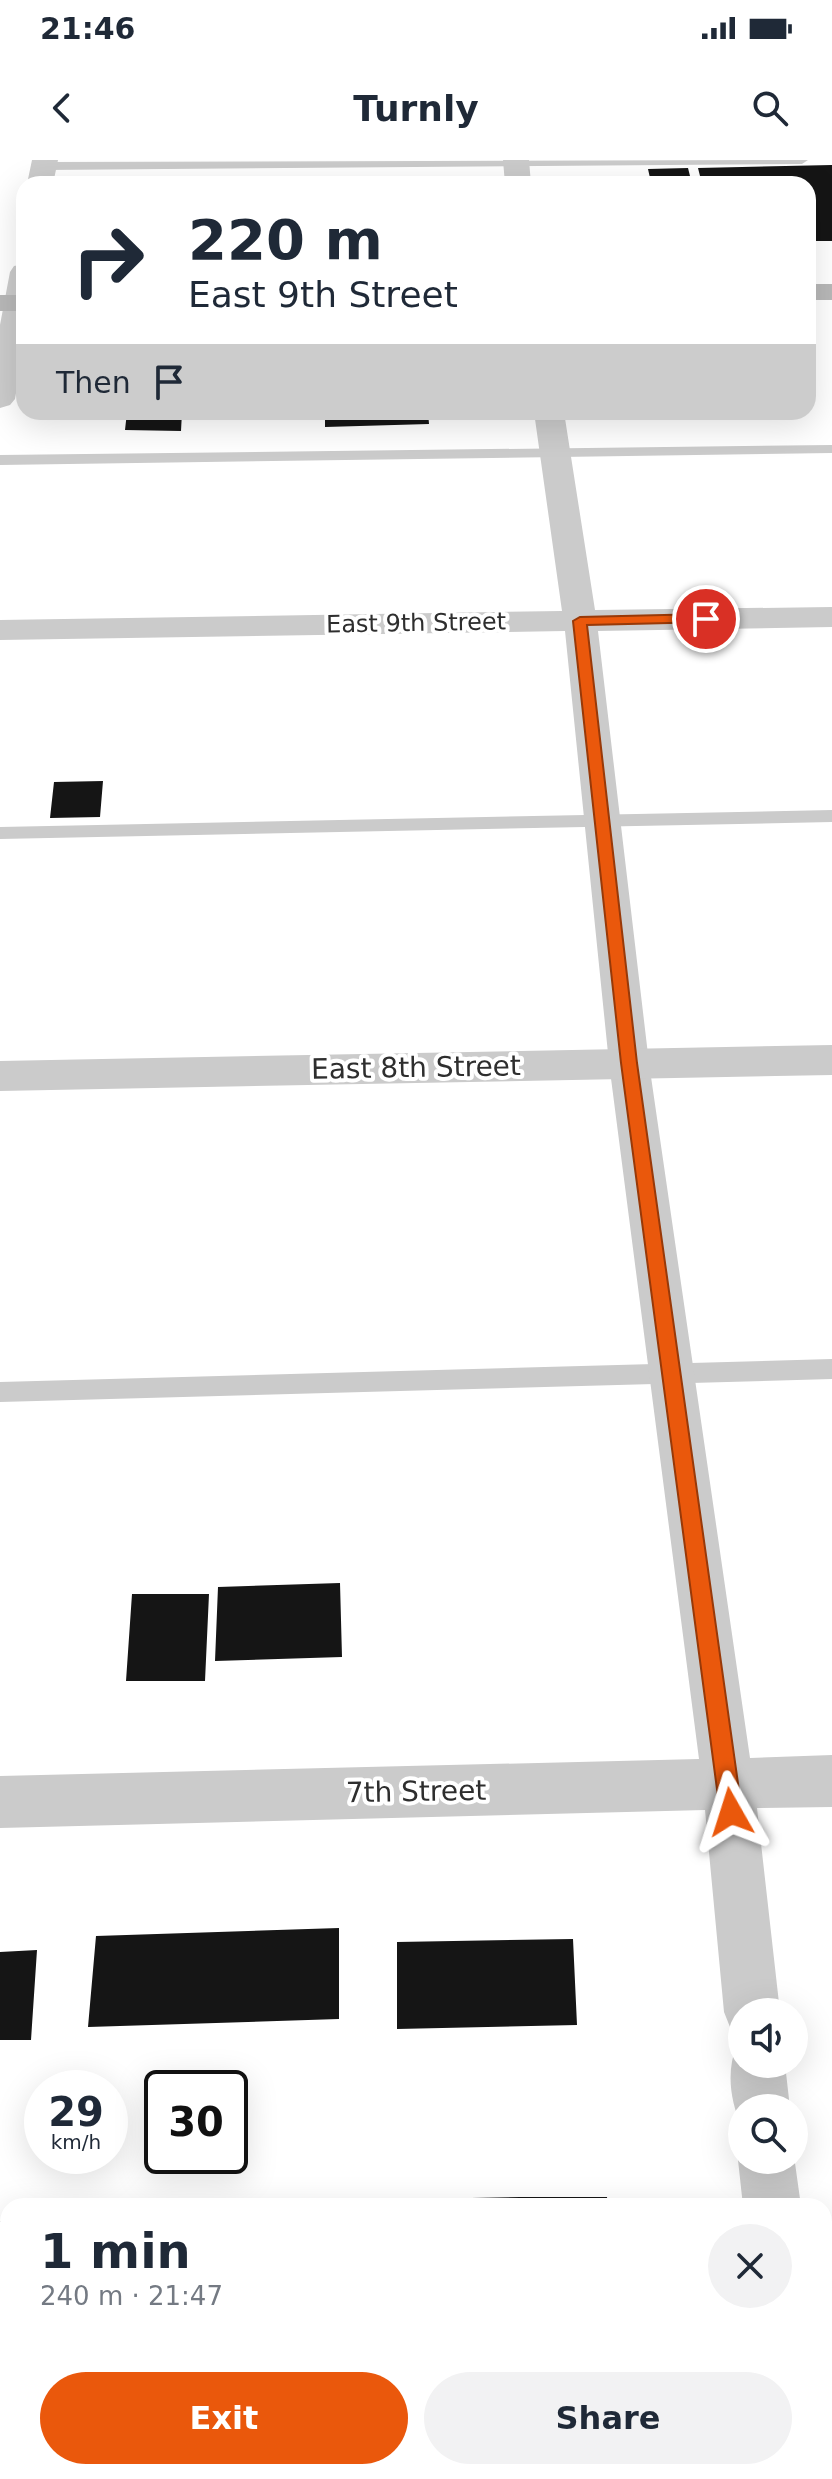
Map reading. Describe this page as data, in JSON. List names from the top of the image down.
{
  "streets": {
    "street": ["East 9th Street", "East 8th Street", "7th Street"]
  },
  "page": {
    "status": "21:46",
    "header": "Turnly",
    "turn": ["220 m", "East 9th Street"],
    "then": "Then",
    "speed": "29 km/h",
    "limit": "30",
    "heading": ["1 min", "240 m · 21:47"],
    "buttons": ["Exit", "Share"]
  }
}
